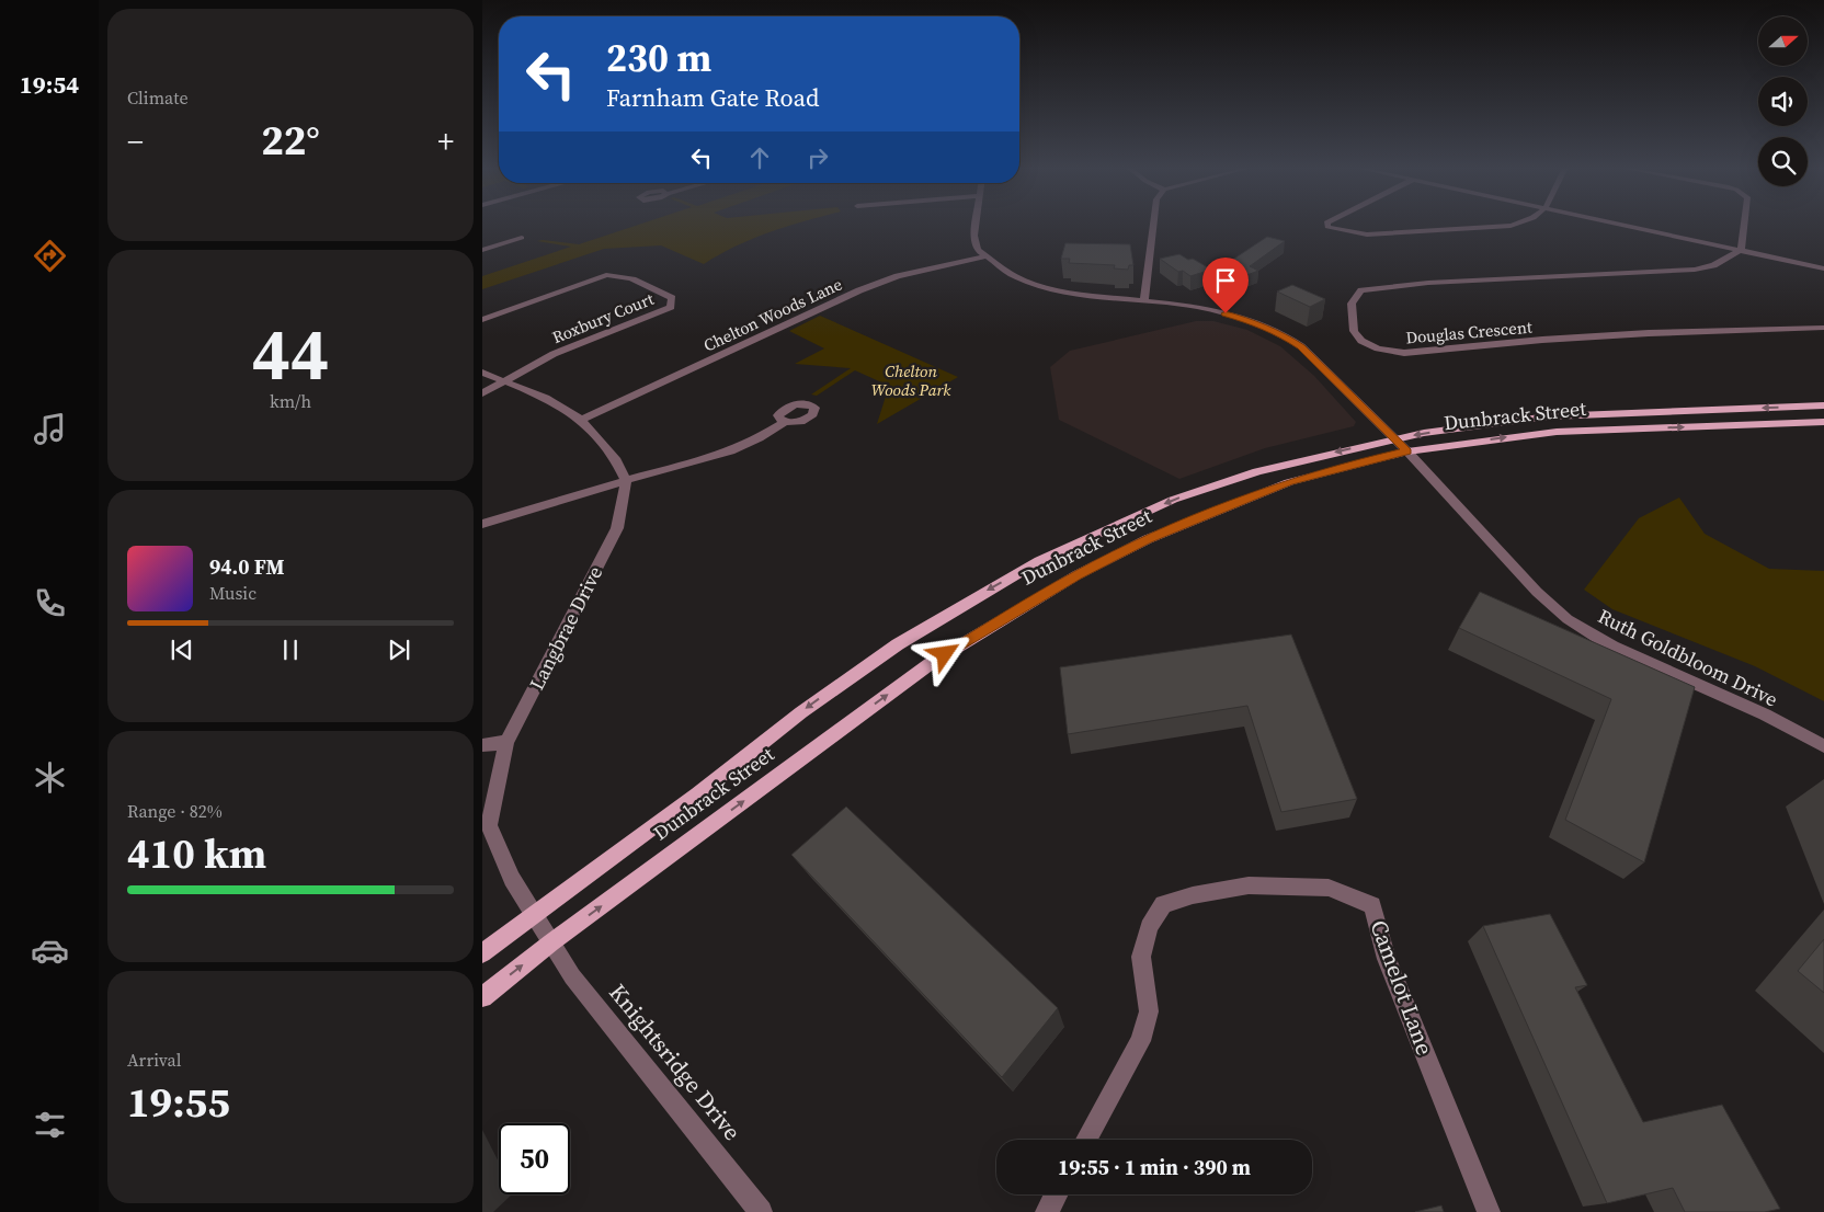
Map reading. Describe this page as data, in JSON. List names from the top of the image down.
{
  "streets": {
    "main road": ["Dunbrack Street"],
    "street": [
      "Chelton Woods Lane",
      "Roxbury Court",
      "Douglas Crescent",
      "Langbrae Drive",
      "Ruth Goldbloom Drive",
      "Camelot Lane",
      "Knightsridge Drive"
    ]
  },
  "crossings": [
    ["Chelton Woods Lane", "Ruth Goldbloom Drive"],
    ["Dunbrack Street", "Langbrae Drive"],
    ["Dunbrack Street", "Ruth Goldbloom Drive"],
    ["Dunbrack Street", "Knightsridge Drive"],
    ["Langbrae Drive", "Knightsridge Drive"]
  ],
  "parks": ["Chelton Woods Park"],
  "north": "right",
  "page": {
    "tabs": "19:54",
    "tile": [
      "Climate",
      ["44", "km/h"],
      ["Range · 82%", "410 km"],
      ["Arrival", "19:55"]
    ],
    "turn": ["230 m", "Farnham Gate Road"],
    "heat": ["−", "22°", "+"],
    "song": ["94.0 FM", "Music"],
    "limit": "50",
    "trip": "19:55 · 1 min · 390 m"
  }
}
